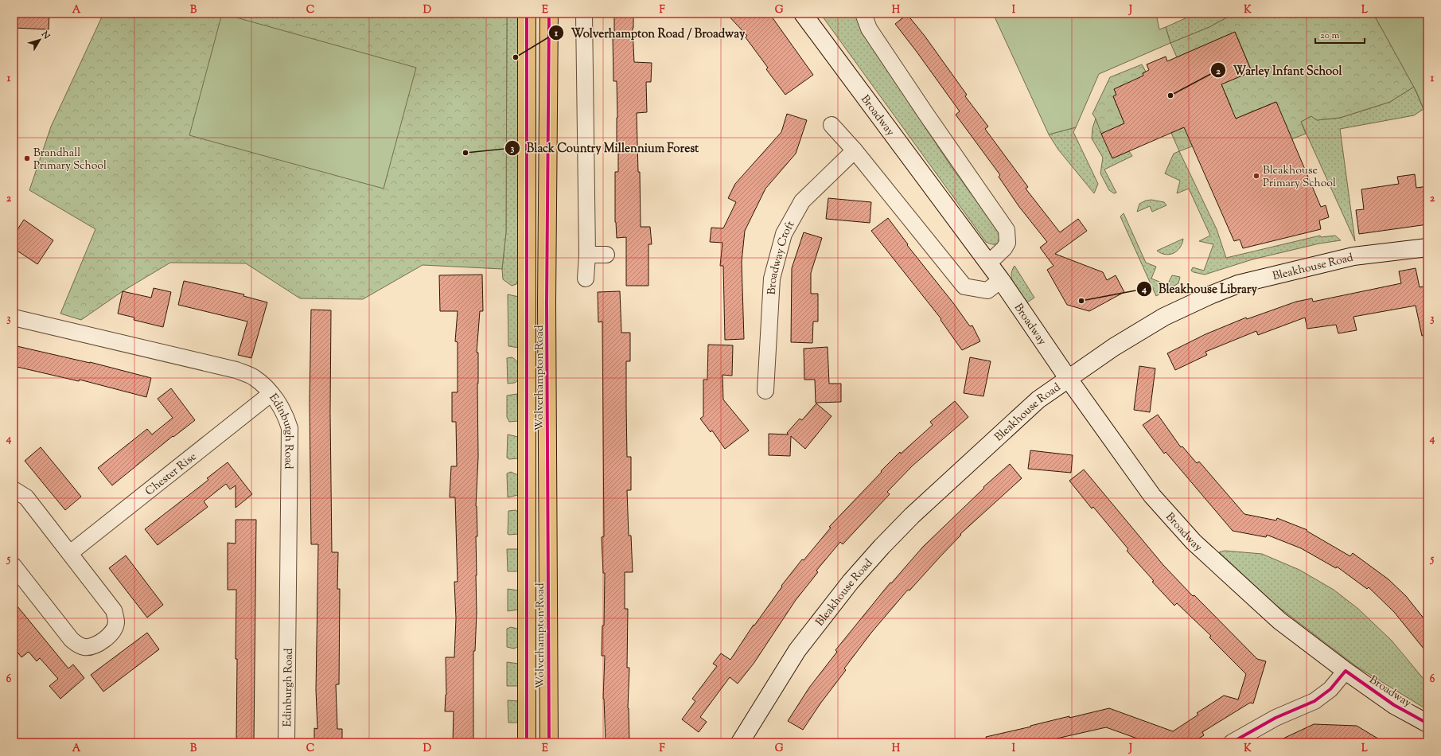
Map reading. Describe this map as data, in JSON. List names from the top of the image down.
{
  "streets": {
    "highway": ["Wolverhampton Road"],
    "street": [
      "Broadway",
      "Broadway Croft",
      "Bleakhouse Road",
      "Edinburgh Road",
      "Chester Rise"
    ]
  },
  "crossings": [
    ["Broadway", "Bleakhouse Road"],
    ["Edinburgh Road", "Chester Rise"]
  ],
  "places": [
    "Wolverhampton Road / Broadway",
    "Warley Infant School",
    "Black Country Millennium Forest",
    "Brandhall Primary School",
    "Bleakhouse Primary School",
    "Bleakhouse Library"
  ],
  "scale_bar": "20 m",
  "north": "top right",
  "grid": {
    "columns": [
      "A",
      "B",
      "C",
      "D",
      "E",
      "F",
      "G",
      "H",
      "I",
      "J",
      "K",
      "L"
    ],
    "rows": [
      "1",
      "2",
      "3",
      "4",
      "5",
      "6"
    ]
  }
}
